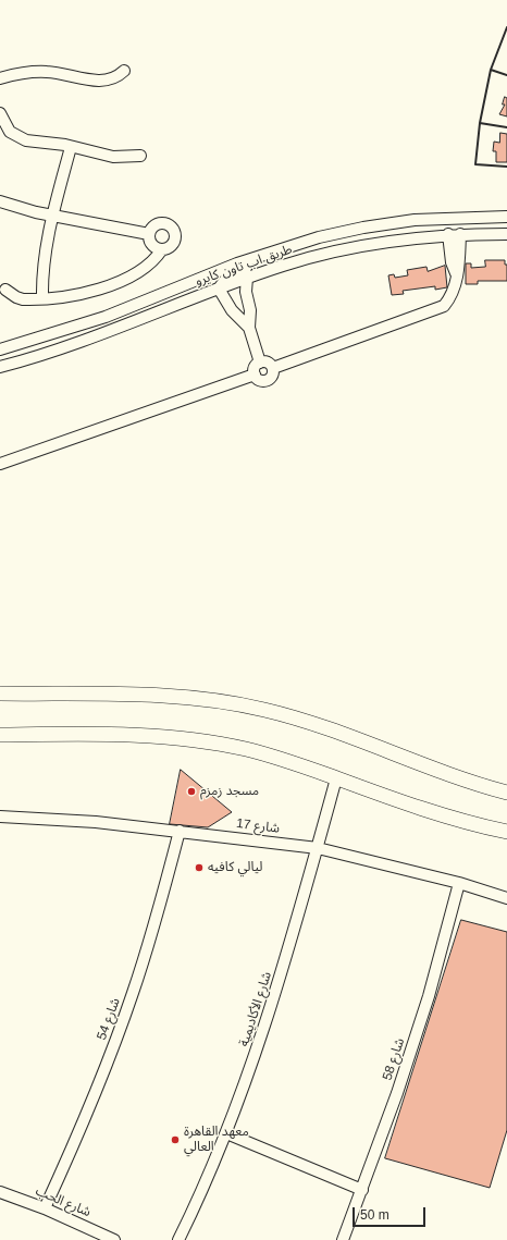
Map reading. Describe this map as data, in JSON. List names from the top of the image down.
{
  "streets": {
    "street": [
      "طريق اب تاون كايرو",
      "شارع 17",
      "شارع الأكاديمية",
      "شارع 54",
      "شارع 58",
      "شارع الحب"
    ]
  },
  "crossings": [
    ["شارع 17", "شارع الأكاديمية"],
    ["شارع 17", "شارع 54"],
    ["شارع 17", "شارع 58"],
    ["شارع 54", "شارع الحب"]
  ],
  "places": ["مسجد زمزم", "ليالي كافيه", "معهد القاهرة العالي"],
  "scale_bar": "50 m"
}
